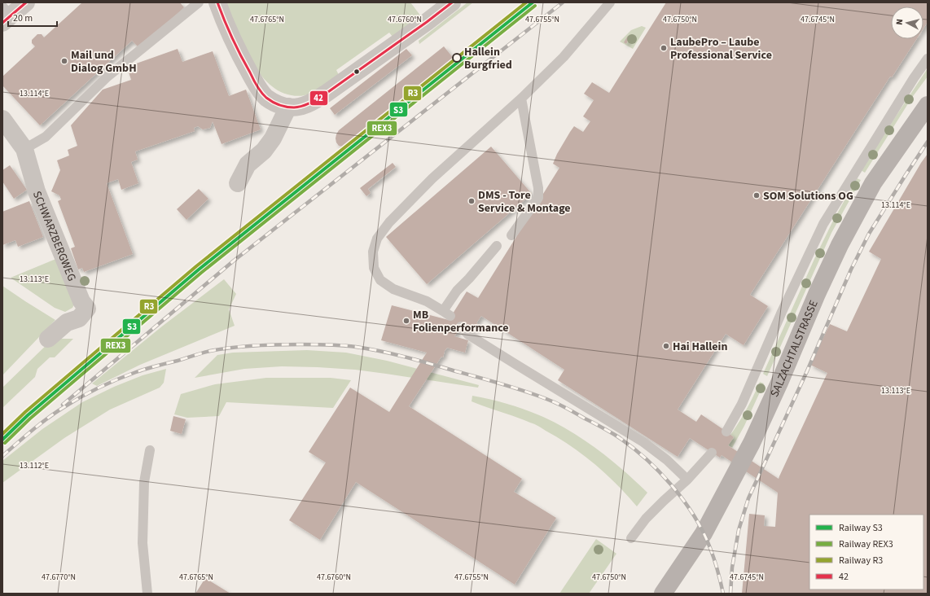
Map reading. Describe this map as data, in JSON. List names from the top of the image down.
{
  "streets": {
    "main road": ["SALZACHTALSTRASSE"],
    "street": ["SCHWARZBERGWEG"]
  },
  "places": [
    "LaubePro – Laube Professional Service",
    "Hallein Burgfried",
    "Mail und Dialog GmbH",
    "SOM Solutions OG",
    "DMS - Tore Service & Montage",
    "MB Folienperformance",
    "Hai Hallein"
  ],
  "lines": [
    "rail line S3",
    "rail line R3",
    "transit line 42",
    "rail line REX3"
  ],
  "legend": [
    "Railway S3",
    "Railway REX3",
    "Railway R3",
    "42"
  ],
  "scale_bar": "20 m",
  "north": "left",
  "coordinates": [
    "47.6745°N",
    "47.6765°N",
    "47.6760°N",
    "47.6755°N",
    "47.6750°N",
    "13.114°E",
    "13.113°E",
    "13.112°E",
    "47.6770°N"
  ]
}
